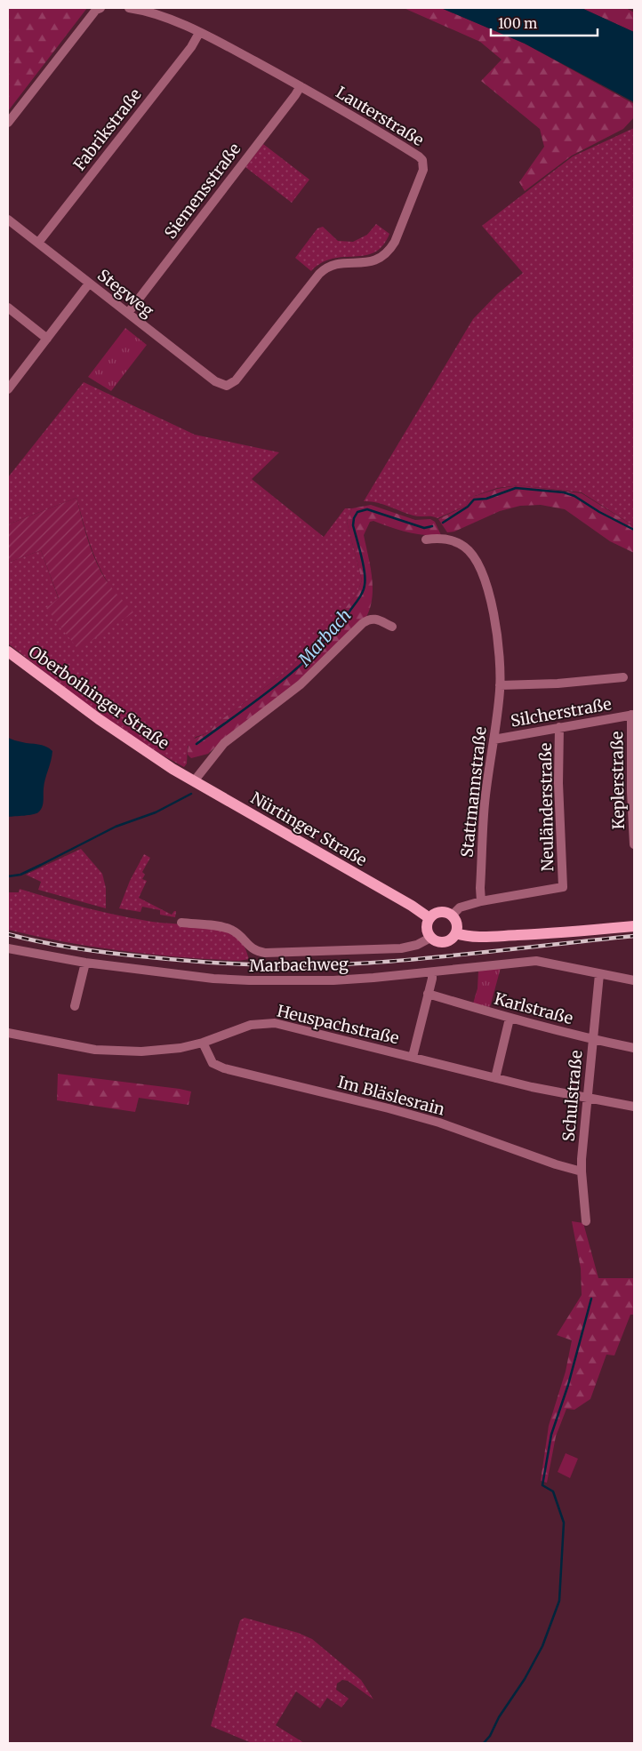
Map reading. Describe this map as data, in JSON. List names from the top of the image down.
{
  "streets": {
    "main road": ["Oberboihinger Straße", "Nürtinger Straße"],
    "street": [
      "Lauterstraße",
      "Fabrikstraße",
      "Siemensstraße",
      "Stegweg",
      "Silcherstraße",
      "Keplerstraße",
      "Stattmannstraße",
      "Neuländerstraße",
      "Marbachweg",
      "Karlstraße",
      "Heuspachstraße",
      "Im Bläslesrain",
      "Schulstraße"
    ]
  },
  "crossings": [
    ["Lauterstraße", "Fabrikstraße"],
    ["Lauterstraße", "Siemensstraße"],
    ["Lauterstraße", "Stegweg"],
    ["Fabrikstraße", "Stegweg"],
    ["Siemensstraße", "Stegweg"],
    ["Oberboihinger Straße", "Nürtinger Straße"],
    ["Silcherstraße", "Keplerstraße"],
    ["Silcherstraße", "Stattmannstraße"],
    ["Silcherstraße", "Neuländerstraße"],
    ["Stattmannstraße", "Neuländerstraße"],
    ["Marbachweg", "Schulstraße"],
    ["Karlstraße", "Schulstraße"],
    ["Heuspachstraße", "Im Bläslesrain"],
    ["Heuspachstraße", "Schulstraße"],
    ["Im Bläslesrain", "Schulstraße"]
  ],
  "water": ["Marbach"],
  "scale_bar": "100 m"
}
